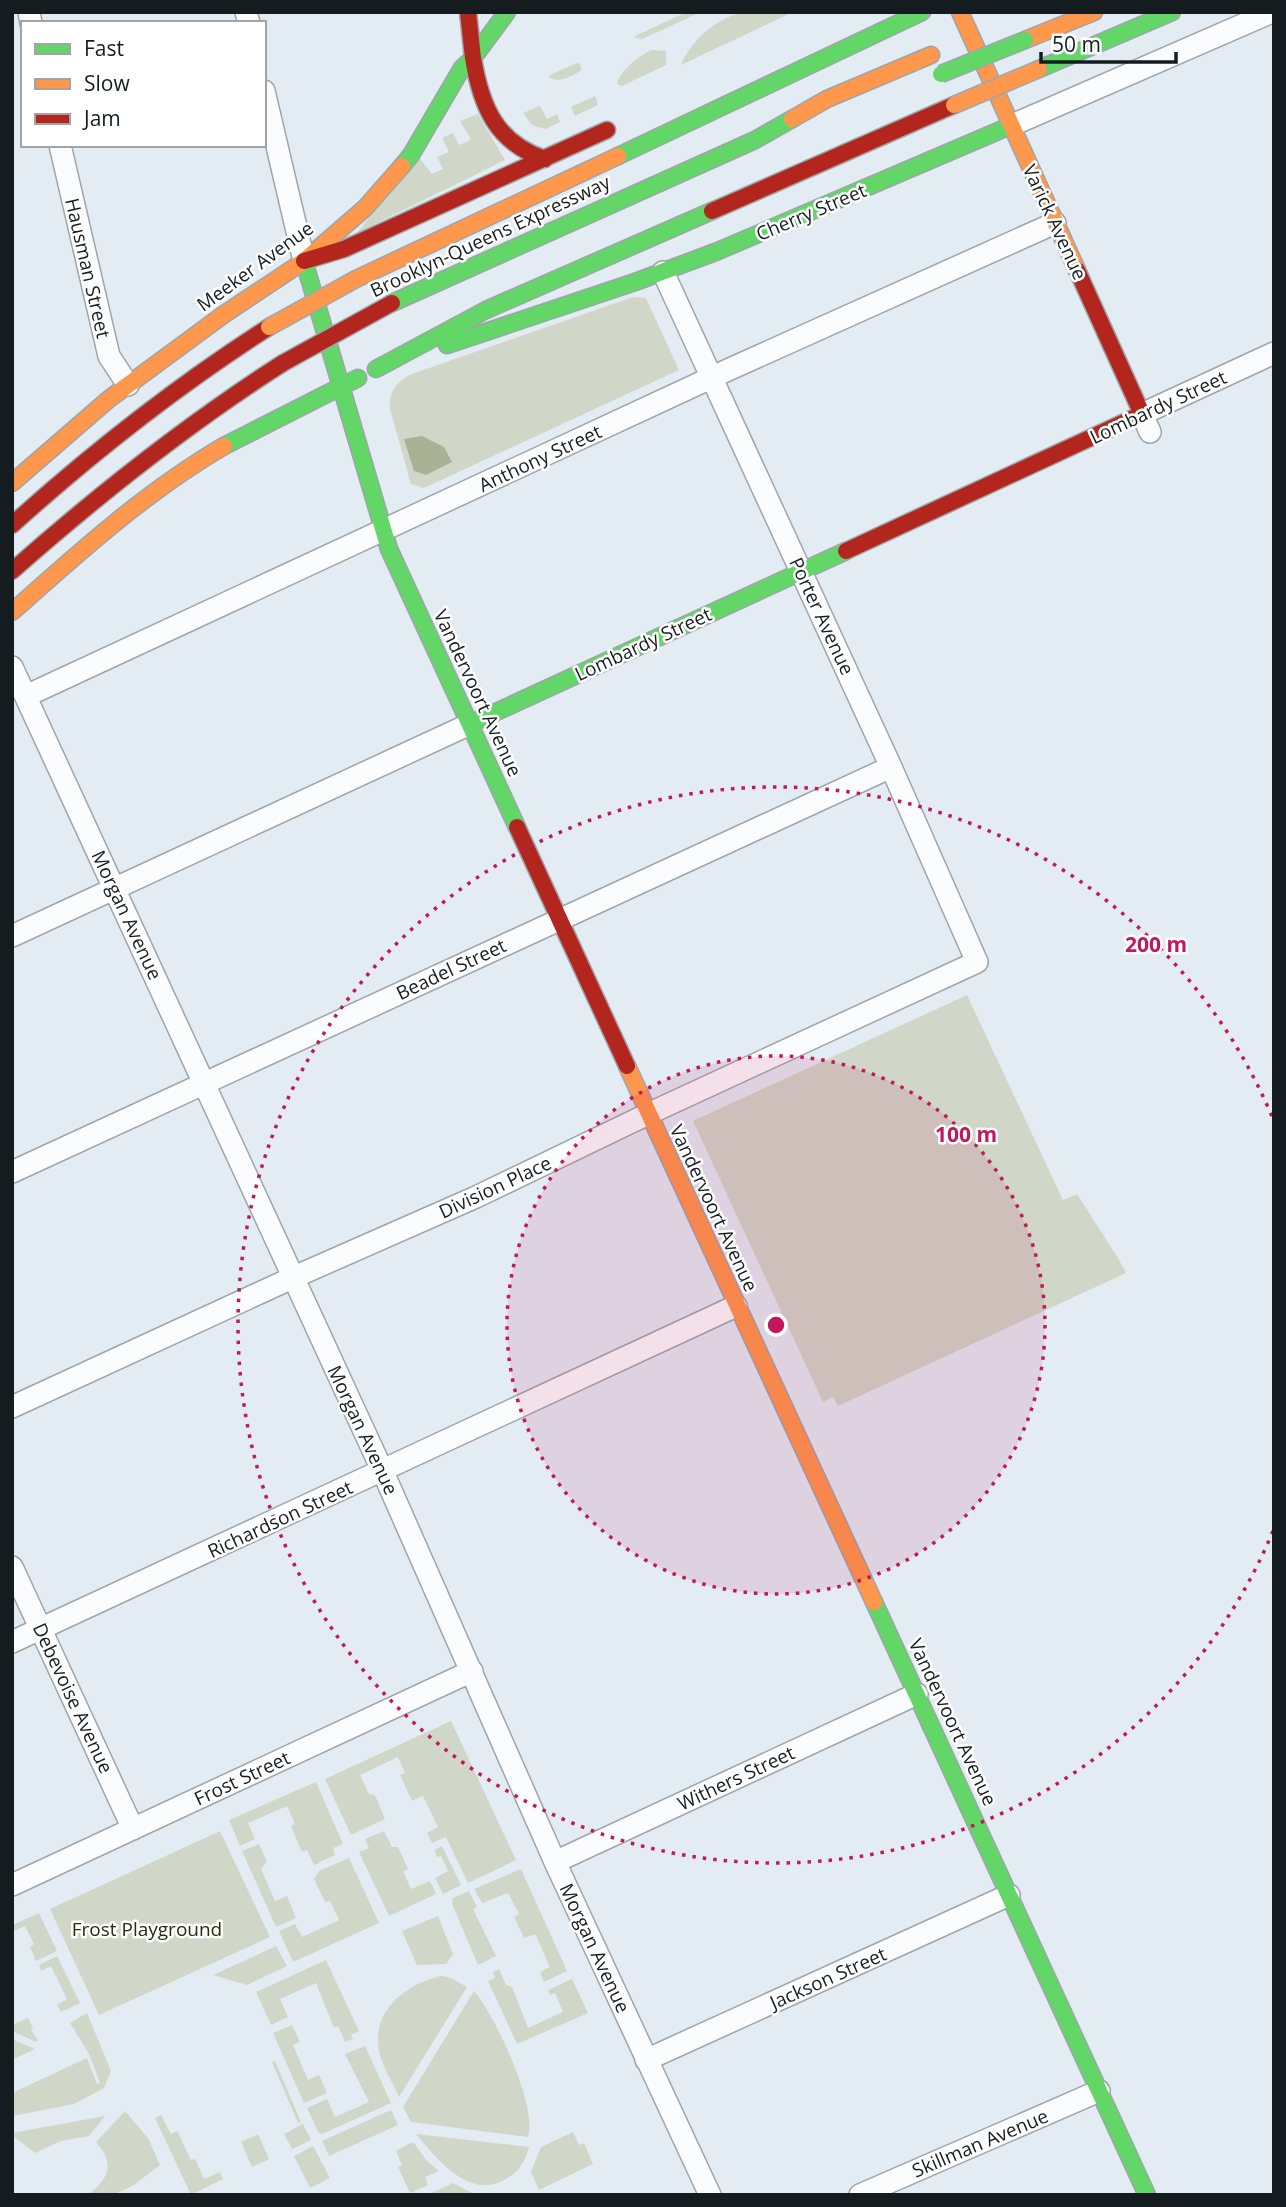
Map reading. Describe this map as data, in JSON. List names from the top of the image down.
{
  "streets": {
    "main road": [
      "Cherry Street",
      "Varick Avenue",
      "Brooklyn-Queens Expressway",
      "Meeker Avenue",
      "Lombardy Street",
      "Vandervoort Avenue"
    ],
    "street": [
      "Hausman Street",
      "Anthony Street",
      "Porter Avenue",
      "Morgan Avenue",
      "Beadel Street",
      "Division Place",
      "Richardson Street",
      "Debevoise Avenue",
      "Frost Street",
      "Withers Street",
      "Jackson Street",
      "Skillman Avenue"
    ]
  },
  "crossings": [
    ["Cherry Street", "Varick Avenue"],
    ["Cherry Street", "Porter Avenue"],
    ["Cherry Street", "Vandervoort Avenue"],
    ["Varick Avenue", "Lombardy Street"],
    ["Varick Avenue", "Anthony Street"],
    ["Meeker Avenue", "Hausman Street"],
    ["Meeker Avenue", "Vandervoort Avenue"],
    ["Lombardy Street", "Porter Avenue"],
    ["Lombardy Street", "Vandervoort Avenue"],
    ["Lombardy Street", "Morgan Avenue"],
    ["Anthony Street", "Porter Avenue"],
    ["Anthony Street", "Vandervoort Avenue"],
    ["Anthony Street", "Morgan Avenue"],
    ["Porter Avenue", "Beadel Street"],
    ["Porter Avenue", "Division Place"],
    ["Vandervoort Avenue", "Beadel Street"],
    ["Vandervoort Avenue", "Division Place"],
    ["Vandervoort Avenue", "Richardson Street"],
    ["Vandervoort Avenue", "Withers Street"],
    ["Vandervoort Avenue", "Jackson Street"],
    ["Vandervoort Avenue", "Skillman Avenue"],
    ["Morgan Avenue", "Beadel Street"],
    ["Morgan Avenue", "Division Place"],
    ["Morgan Avenue", "Richardson Street"],
    ["Morgan Avenue", "Frost Street"],
    ["Morgan Avenue", "Withers Street"],
    ["Morgan Avenue", "Jackson Street"],
    ["Richardson Street", "Debevoise Avenue"],
    ["Debevoise Avenue", "Frost Street"]
  ],
  "parks": ["Frost Playground"],
  "legend": ["Fast", "Slow", "Jam"],
  "scale_bar": "50 m",
  "rings": ["200 m", "100 m"]
}
